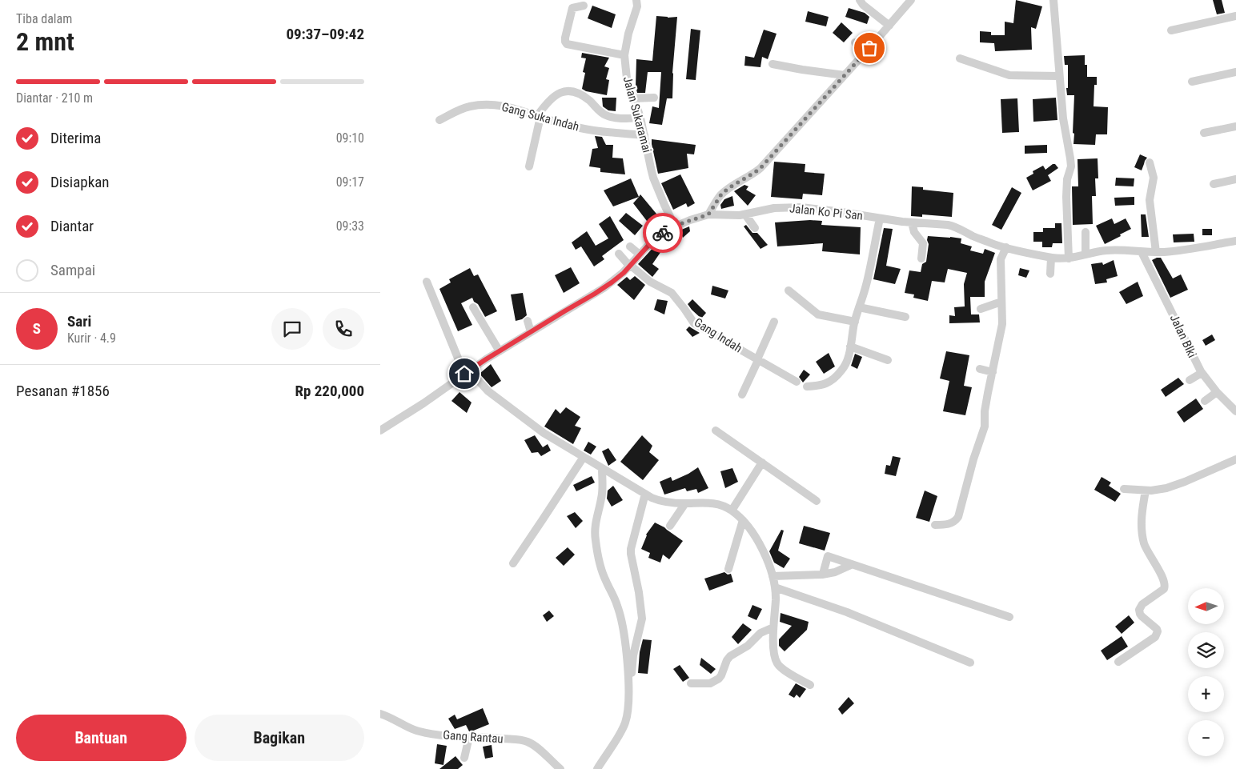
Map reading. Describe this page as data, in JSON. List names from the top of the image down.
{
  "streets": {
    "street": [
      "Jalan Sukaramai",
      "Gang Suka Indah",
      "Jalan Ko Pi San",
      "Gang Indah",
      "Jalan Blki",
      "Gang Rantau"
    ]
  },
  "crossings": [
    ["Jalan Sukaramai", "Gang Suka Indah"],
    ["Jalan Sukaramai", "Jalan Ko Pi San"],
    ["Jalan Ko Pi San", "Gang Indah"],
    ["Jalan Ko Pi San", "Jalan Blki"]
  ],
  "north": "left",
  "page": {
    "heading": ["2 mnt", "Tiba dalam", "09:37–09:42"],
    "panel": [
      "Sari",
      "Kurir · 4.9",
      "Pesanan #1856",
      "Rp 220,000"
    ],
    "bar": "Diantar · 210 m",
    "list": [
      ["Diterima", "09:10"],
      ["Disiapkan", "09:17"],
      ["Diantar", "09:33"],
      "Sampai"
    ],
    "round": "S",
    "map_buttons": ["+", "−"],
    "buttons": ["Bantuan", "Bagikan"]
  }
}
